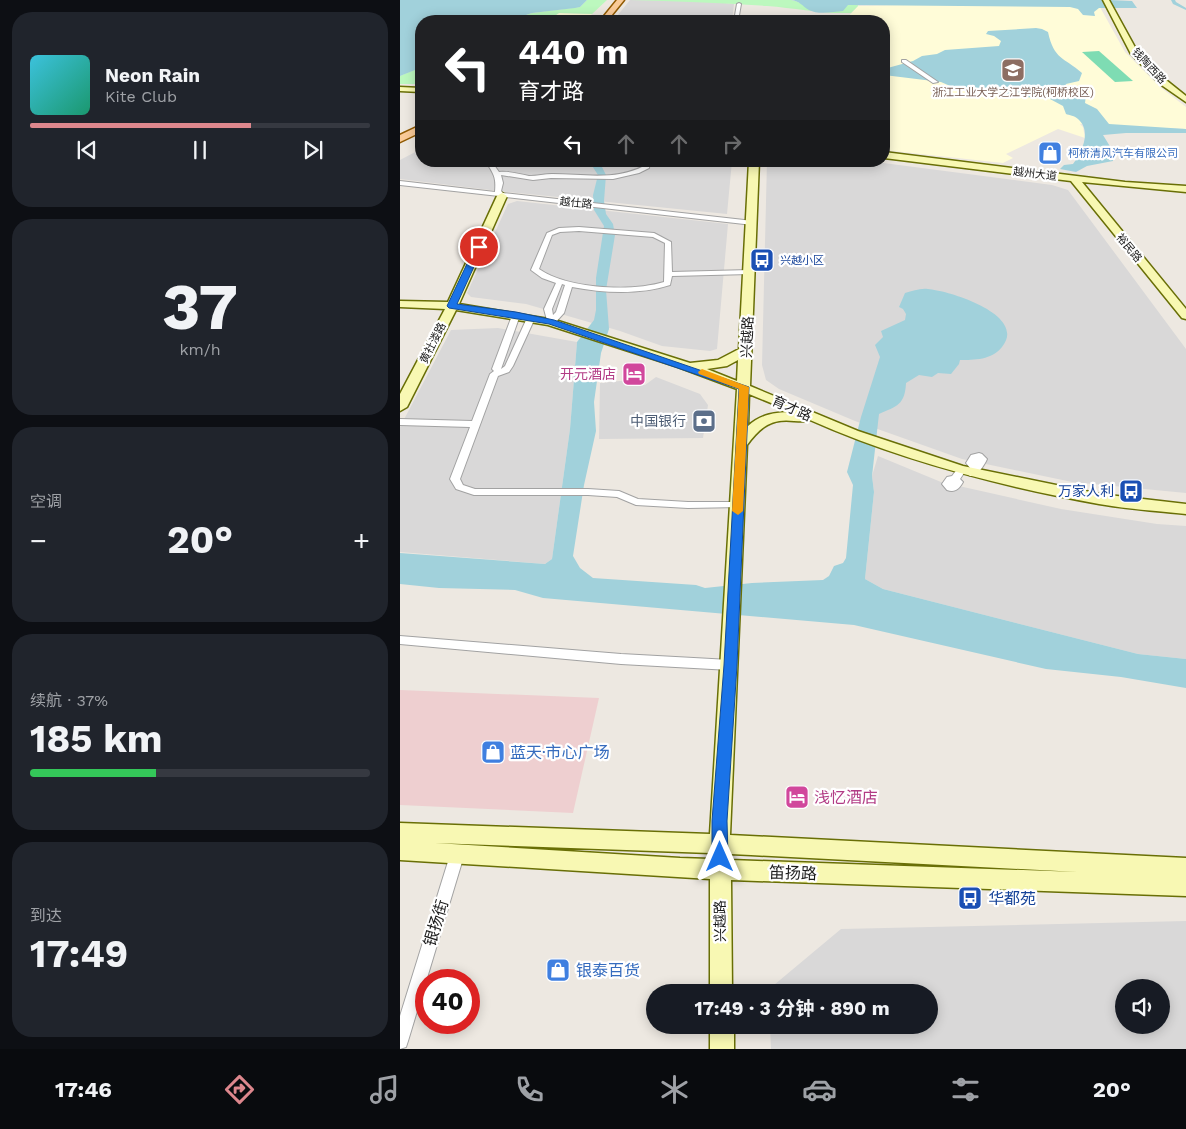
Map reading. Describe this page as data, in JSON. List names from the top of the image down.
{
  "streets": {
    "street": [
      "钱陶西路",
      "越州大道",
      "越仕路",
      "裕民路",
      "兴越路",
      "黄社溇路",
      "育才路",
      "笛扬路",
      "银扬街"
    ]
  },
  "crossings": [
    ["越州大道", "裕民路"],
    ["越仕路", "兴越路"],
    ["越仕路", "黄社溇路"],
    ["兴越路", "育才路"],
    ["兴越路", "笛扬路"],
    ["黄社溇路", "育才路"],
    ["笛扬路", "银扬街"]
  ],
  "places": {
    "school or university": ["浙江工业大学之江学院(柯桥校区)"],
    "shop": ["柯桥清风汽车有限公司", "蓝天·市心广场", "银泰百货"],
    "bus stop": ["兴越小区", "万家人利", "华都苑"],
    "hotel": ["开元酒店", "浅忆酒店"],
    "bank": ["中国银行"]
  },
  "page": {
    "turn": ["440 m", "育才路"],
    "song": ["Neon Rain", "Kite Club"],
    "tile": [
      ["37", "km/h"],
      "空调",
      ["续航 · 37%", "185 km"],
      ["到达", "17:49"]
    ],
    "heat": ["−", "20°", "+"],
    "limit": "40",
    "trip": "17:49 · 3 分钟 · 890 m",
    "tabs": ["17:46", "20°"]
  }
}
